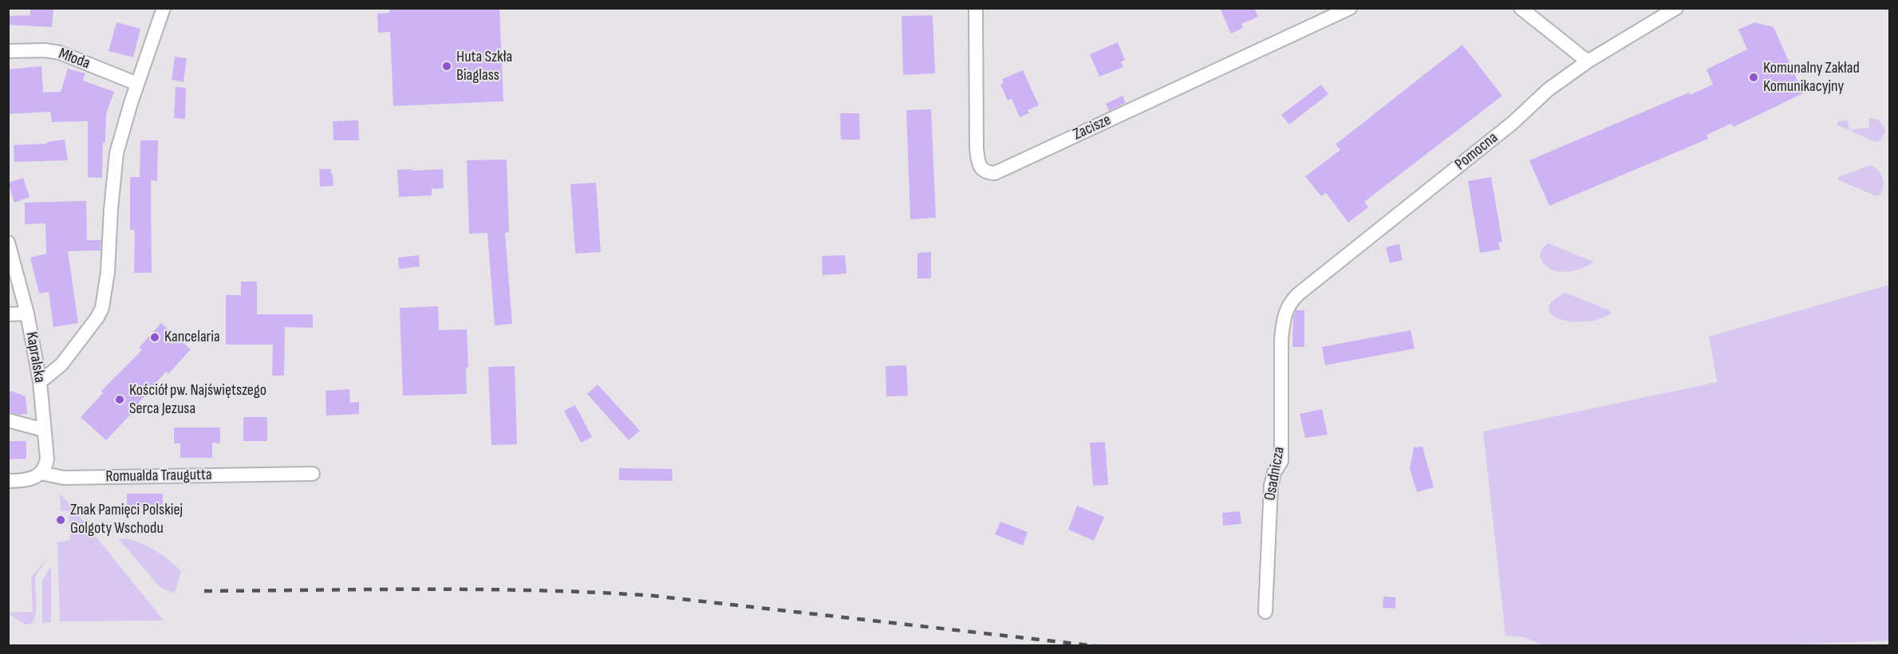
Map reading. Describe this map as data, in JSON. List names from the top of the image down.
{
  "streets": {
    "street": [
      "Młoda",
      "Zacisze",
      "Pomocna",
      "Kapralska",
      "Osadnicza",
      "Romualda Traugutta"
    ]
  },
  "crossings": [
    ["Pomocna", "Osadnicza"],
    ["Kapralska", "Romualda Traugutta"]
  ],
  "places": [
    "Huta Szkła Biaglass",
    "Komunalny Zakład Komunikacyjny",
    "Kancelaria",
    "Kościół pw. Najświętszego Serca Jezusa",
    "Znak Pamięci Polskiej Golgoty Wschodu"
  ]
}
